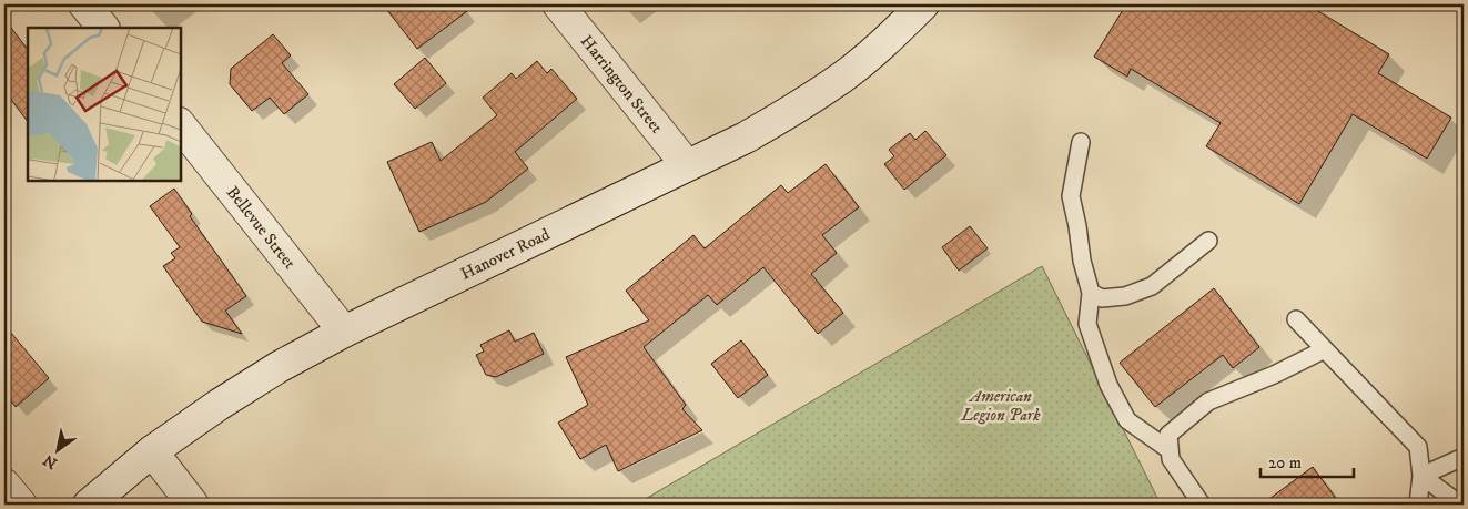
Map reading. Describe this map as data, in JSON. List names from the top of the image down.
{
  "streets": {
    "main road": ["Harrington Street", "Bellevue Street", "Hanover Road"]
  },
  "crossings": [
    ["Harrington Street", "Hanover Road"],
    ["Bellevue Street", "Hanover Road"]
  ],
  "parks": ["American Legion Park"],
  "scale_bar": "20 m",
  "north": "bottom left"
}
